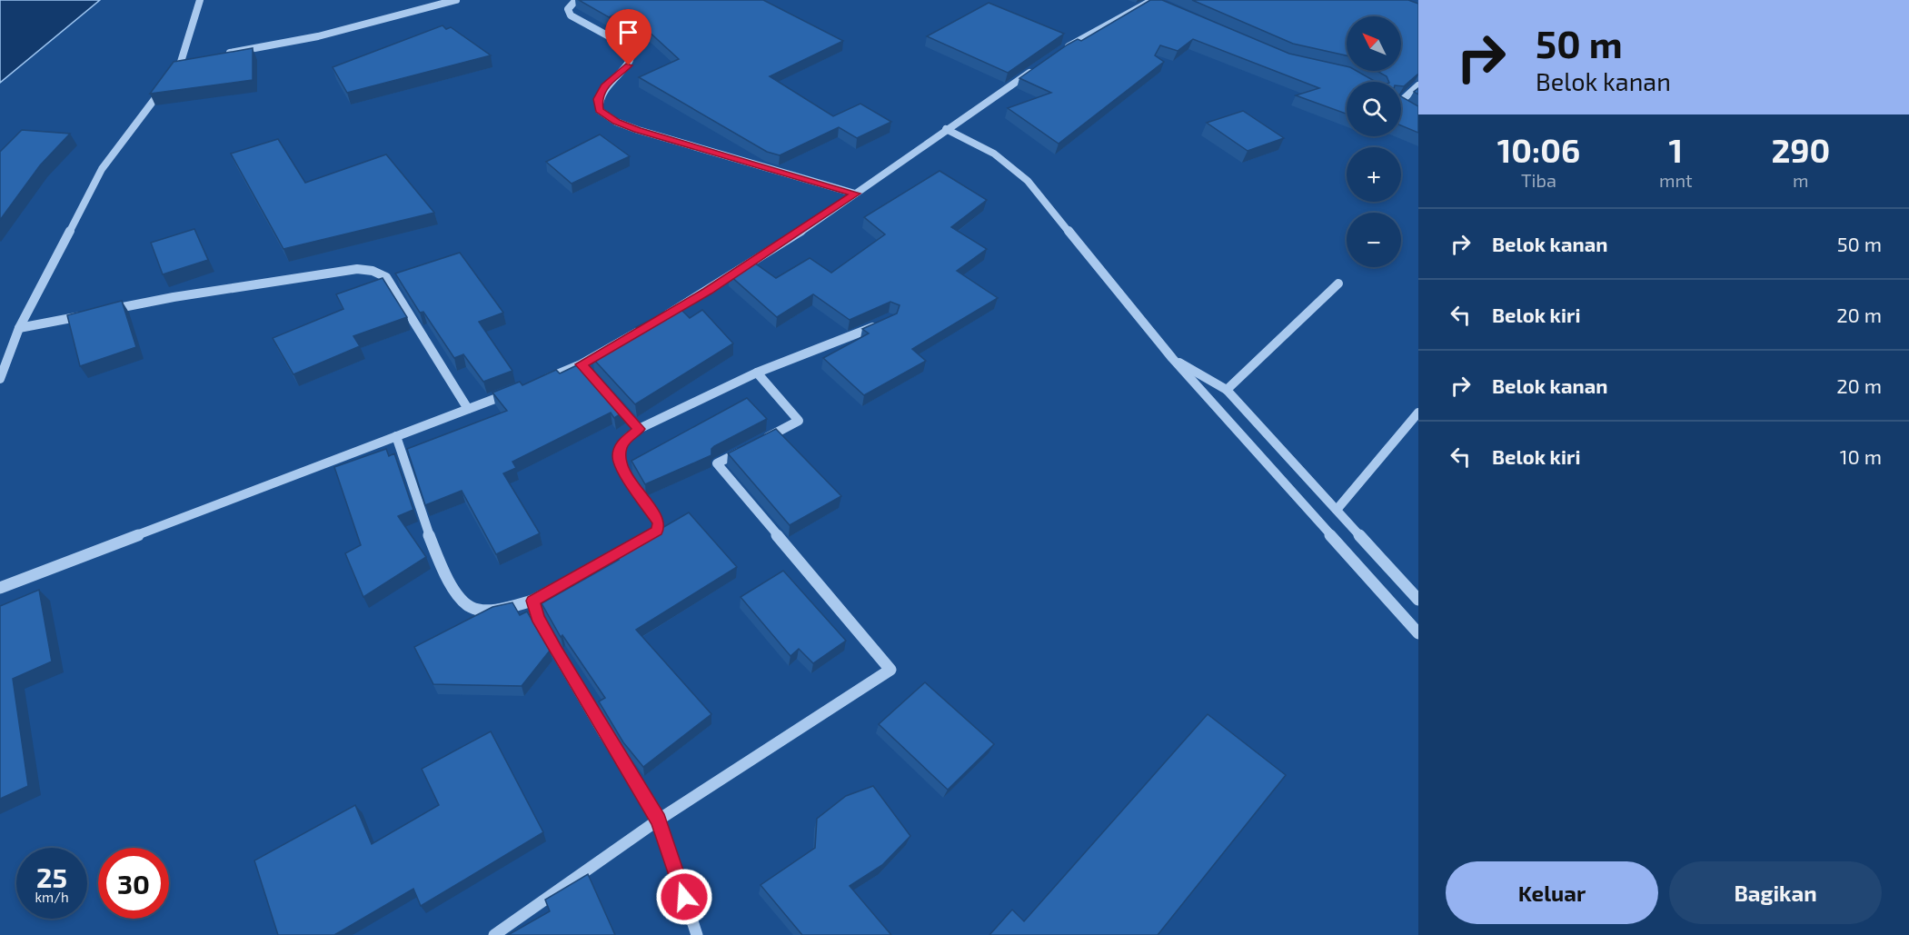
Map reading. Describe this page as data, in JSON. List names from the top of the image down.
{
  "north": "top left",
  "page": {
    "turn": ["50 m", "Belok kanan"],
    "map_buttons": ["+", "−"],
    "eta": [
      "10:06",
      "Tiba",
      "1",
      "mnt",
      "290",
      "m"
    ],
    "list": [
      {
        "name": "Belok kanan",
        "value": "50 m"
      },
      {
        "name": "Belok kiri",
        "value": "20 m"
      },
      {
        "name": "Belok kanan",
        "value": "20 m"
      },
      {
        "name": "Belok kiri",
        "value": "10 m"
      }
    ],
    "speed": "25 km/h",
    "limit": "30",
    "buttons": ["Keluar", "Bagikan"]
  }
}
